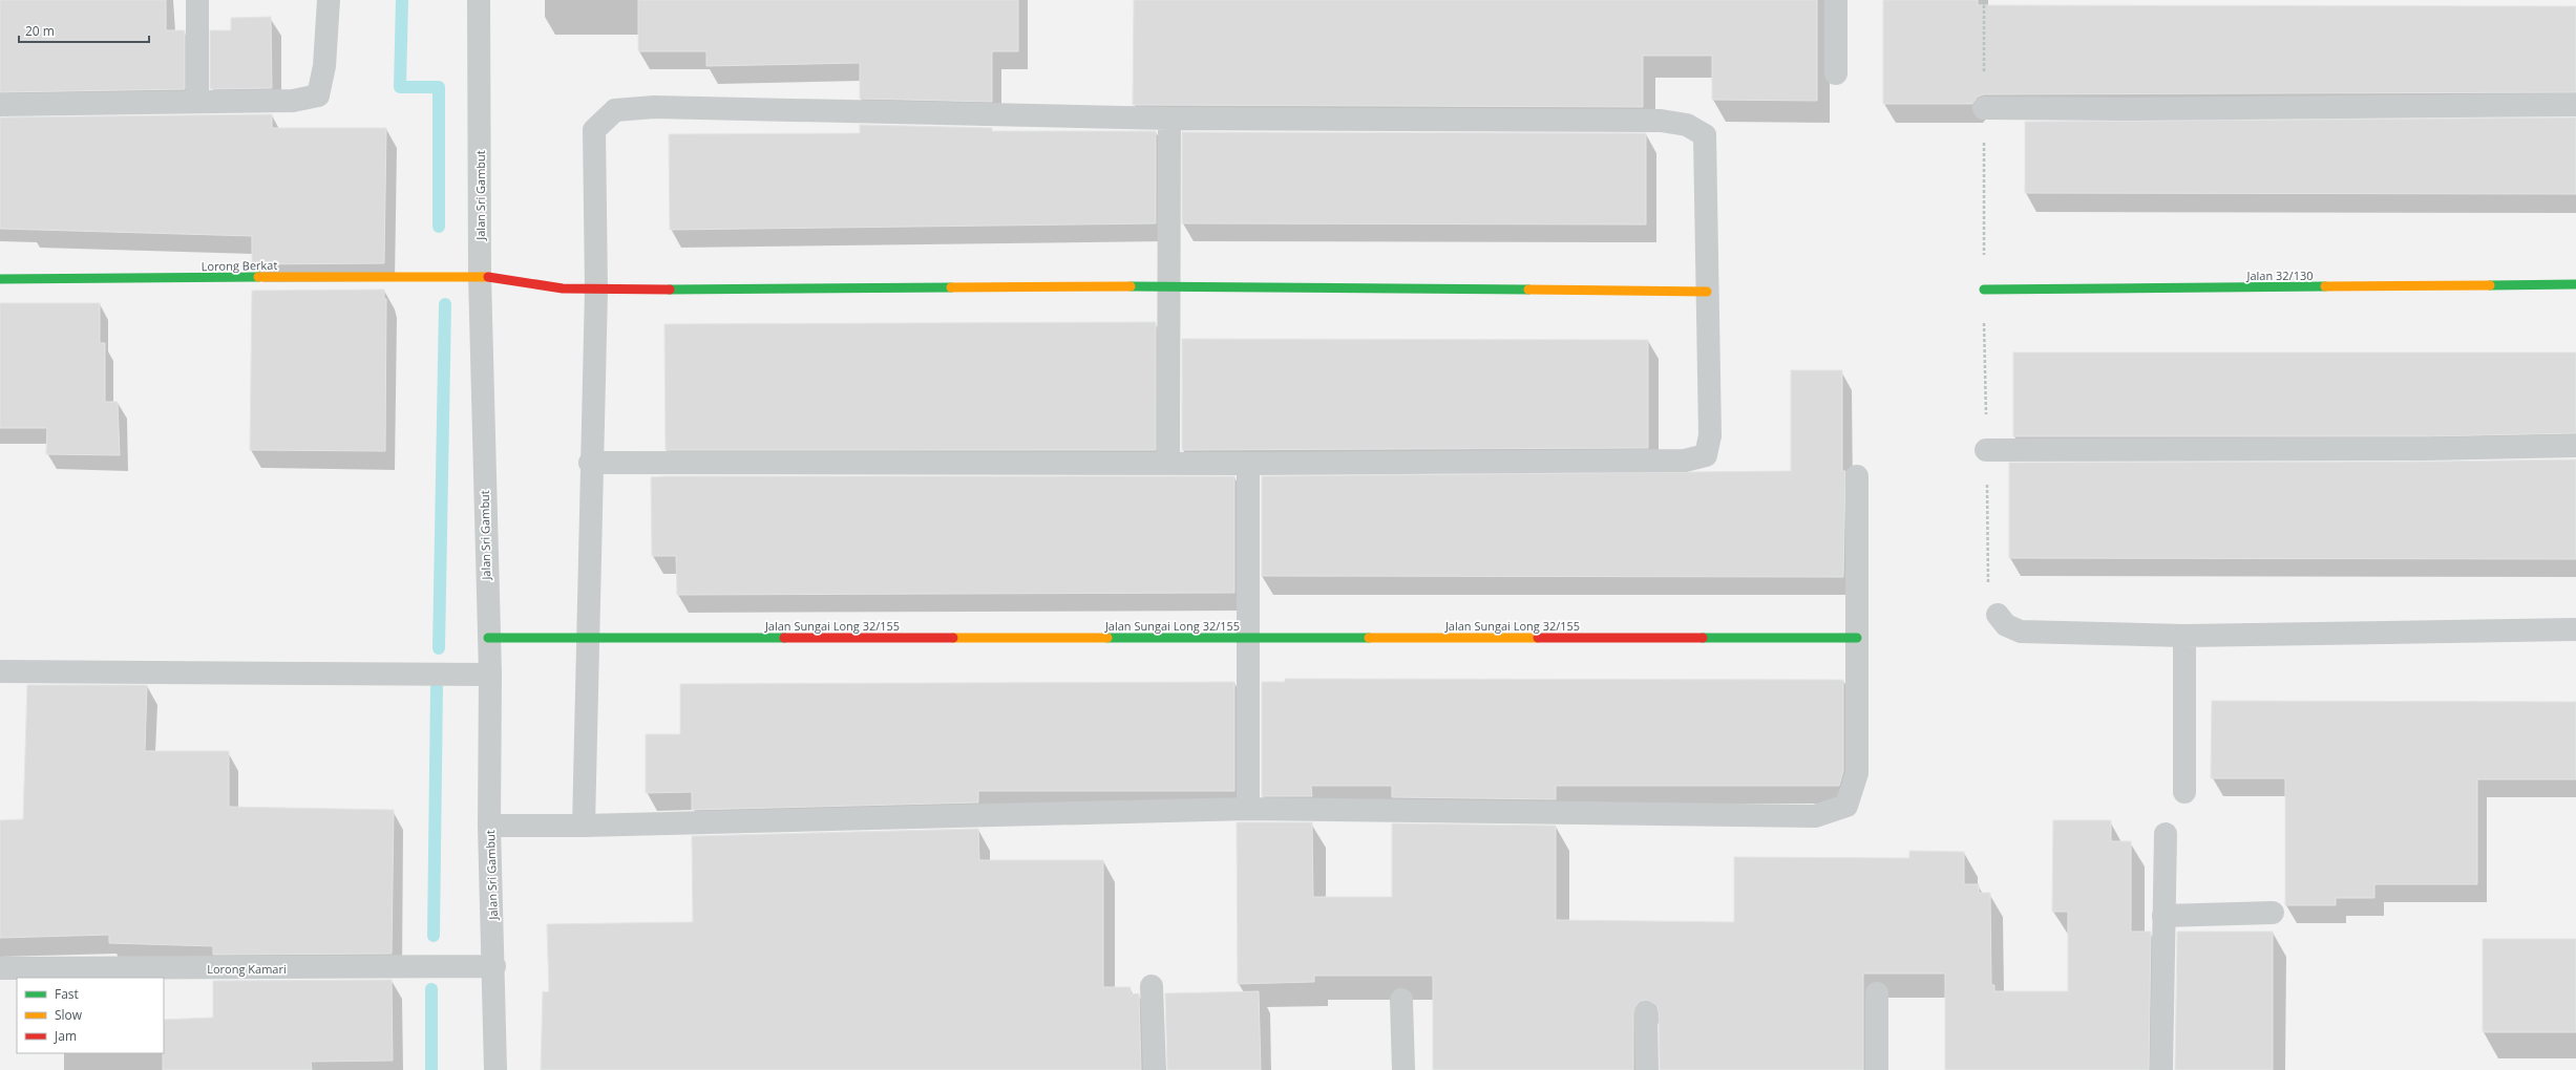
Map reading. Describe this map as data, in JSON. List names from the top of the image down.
{
  "streets": {
    "street": [
      "Jalan Sri Gambut",
      "Lorong Berkat",
      "Jalan 32/130",
      "Jalan Sungai Long 32/155",
      "Lorong Kamari"
    ]
  },
  "crossings": [
    ["Jalan Sri Gambut", "Lorong Berkat"],
    ["Jalan Sri Gambut", "Jalan Sungai Long 32/155"],
    ["Jalan Sri Gambut", "Lorong Kamari"]
  ],
  "legend": ["Fast", "Slow", "Jam"],
  "scale_bar": "20 m"
}
